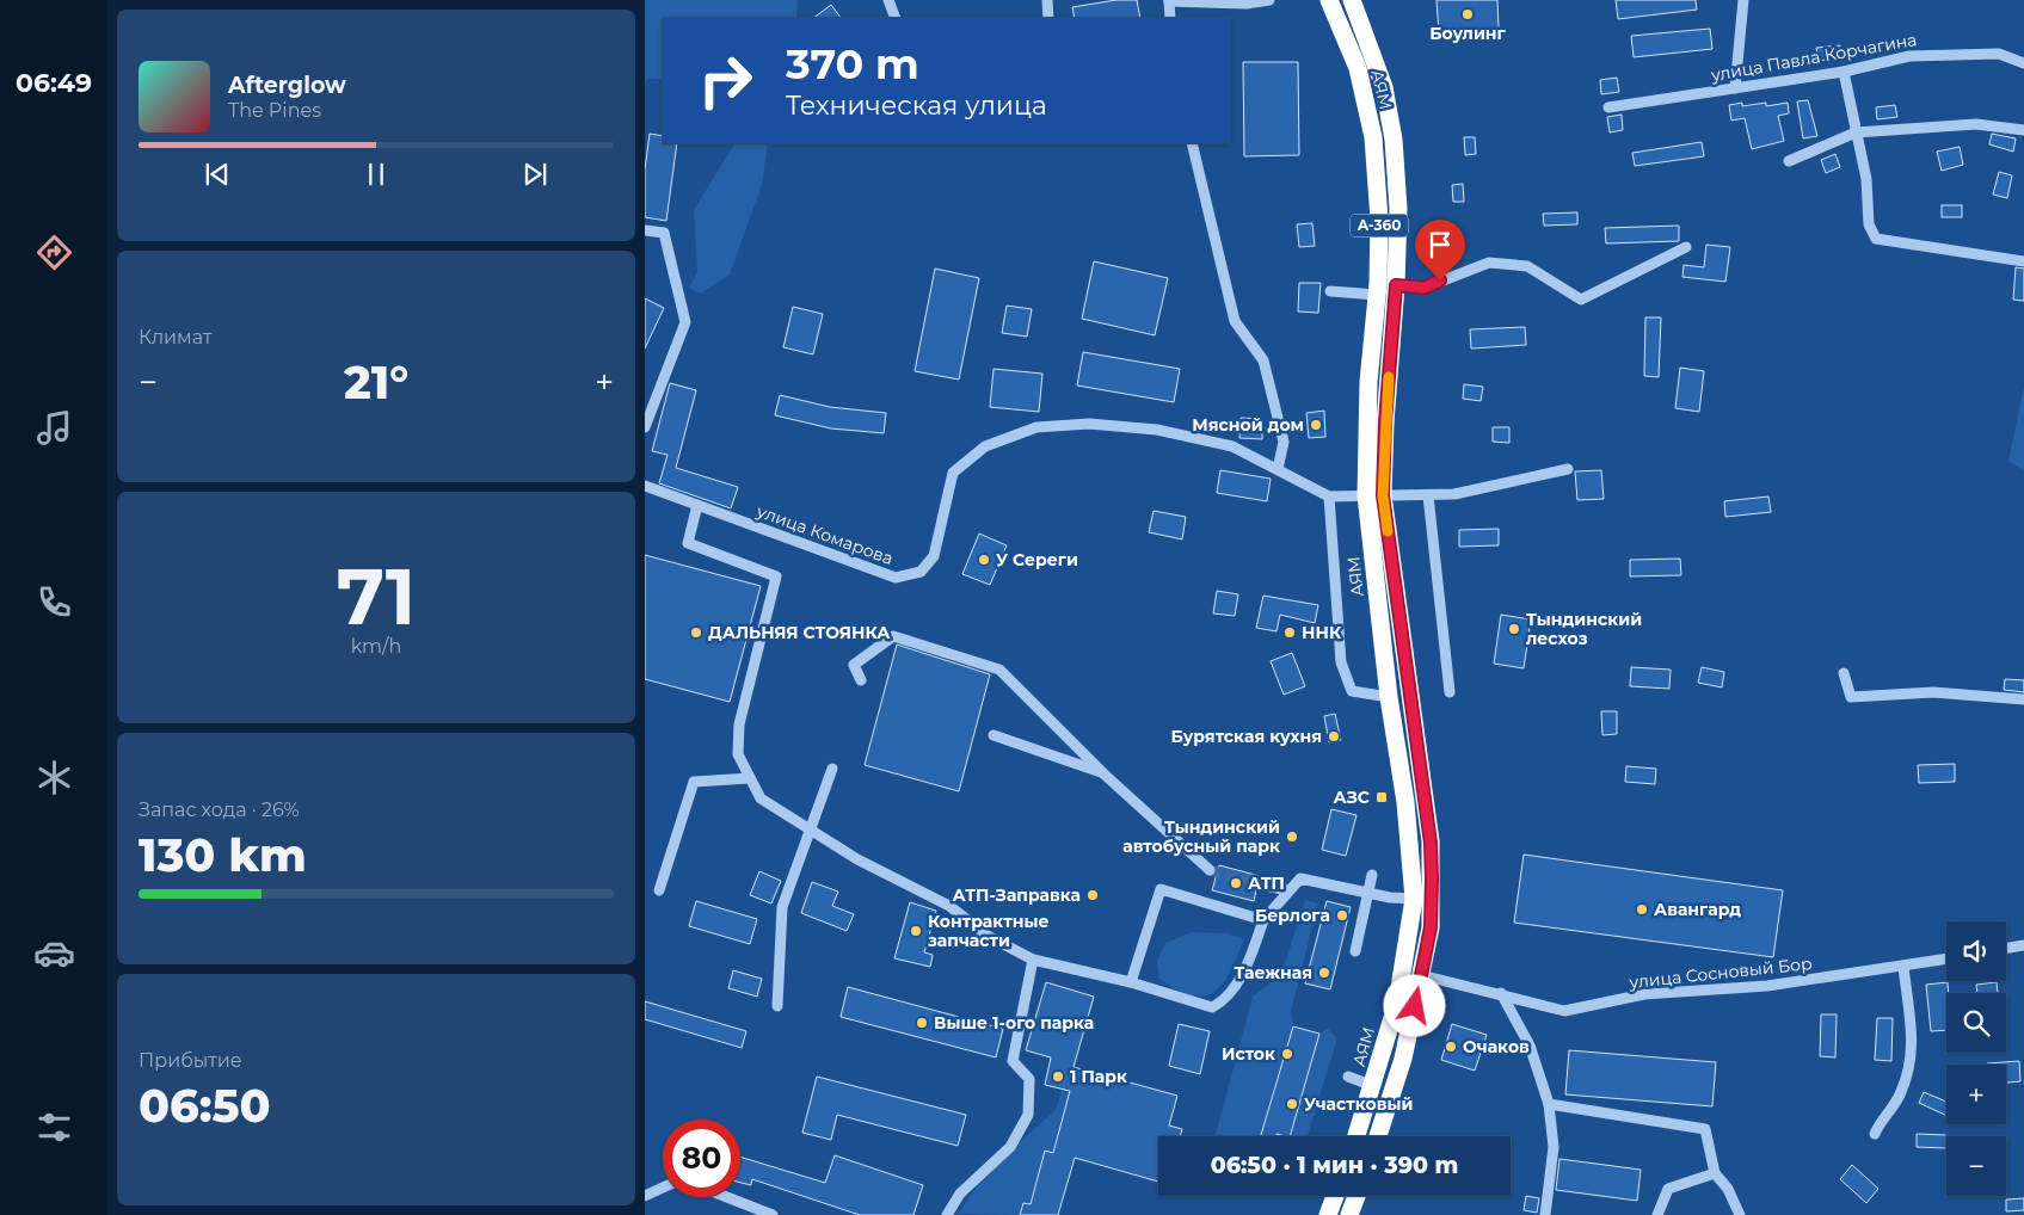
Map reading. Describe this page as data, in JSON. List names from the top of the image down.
{
  "streets": {
    "highway": ["АЯМ", "А-360"],
    "street": ["улица Павла Корчагина", "улица Комарова", "улица Сосновый Бор"]
  },
  "crossings": [
    ["АЯМ", "улица Сосновый Бор"]
  ],
  "places": {
    "other": [
      "Боулинг",
      "Мясной дом",
      "У Сереги",
      "Тындинский лесхоз",
      "ДАЛЬНЯЯ СТОЯНКА",
      "ННК",
      "Бурятская кухня",
      "Тындинский автобусный парк",
      "АТП",
      "АТП-Заправка",
      "Авангард",
      "Берлога",
      "Контрактные запчасти",
      "Таежная",
      "Выше 1-ого парка",
      "Очаков",
      "Исток",
      "1 Парк",
      "Участковый"
    ],
    "transit": ["АЗС"]
  },
  "page": {
    "tabs": "06:49",
    "turn": ["370 m", "Техническая улица"],
    "song": ["Afterglow", "The Pines"],
    "tile": [
      "Климат",
      ["71", "km/h"],
      ["Запас хода · 26%", "130 km"],
      ["Прибытие", "06:50"]
    ],
    "heat": ["−", "21°", "+"],
    "map_buttons": ["+", "−"],
    "limit": "80",
    "trip": "06:50 · 1 мин · 390 m"
  }
}
